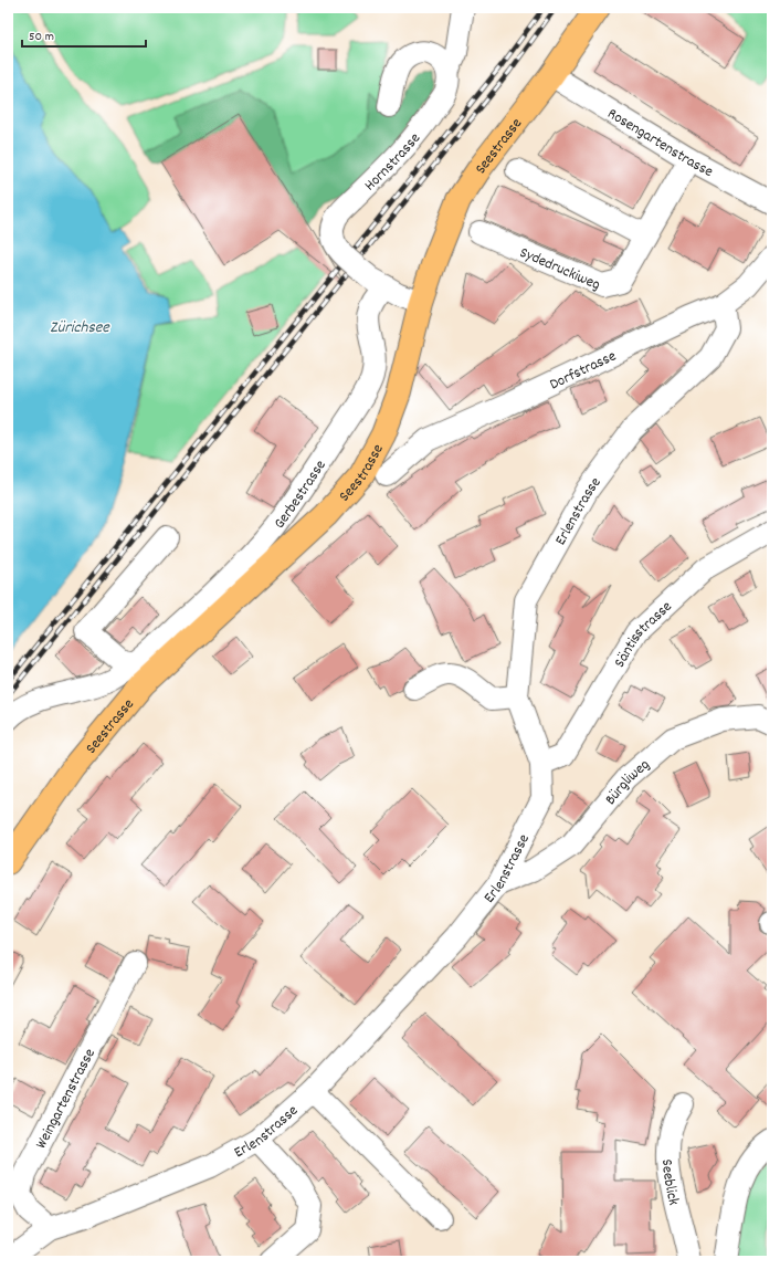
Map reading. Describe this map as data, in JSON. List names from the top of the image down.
{
  "streets": {
    "main road": ["Seestrasse"],
    "street": [
      "Rosengartenstrasse",
      "Hornstrasse",
      "Sydedruckiweg",
      "Dorfstrasse",
      "Gerbestrasse",
      "Erlenstrasse",
      "Säntisstrasse",
      "Bürgliweg",
      "Weingartenstrasse",
      "Seeblick"
    ]
  },
  "crossings": [
    ["Rosengartenstrasse", "Seestrasse"],
    ["Rosengartenstrasse", "Sydedruckiweg"],
    ["Seestrasse", "Hornstrasse"],
    ["Hornstrasse", "Gerbestrasse"],
    ["Dorfstrasse", "Erlenstrasse"],
    ["Erlenstrasse", "Säntisstrasse"],
    ["Erlenstrasse", "Bürgliweg"],
    ["Erlenstrasse", "Weingartenstrasse"]
  ],
  "water": ["Zürichsee"],
  "scale_bar": "50 m"
}
